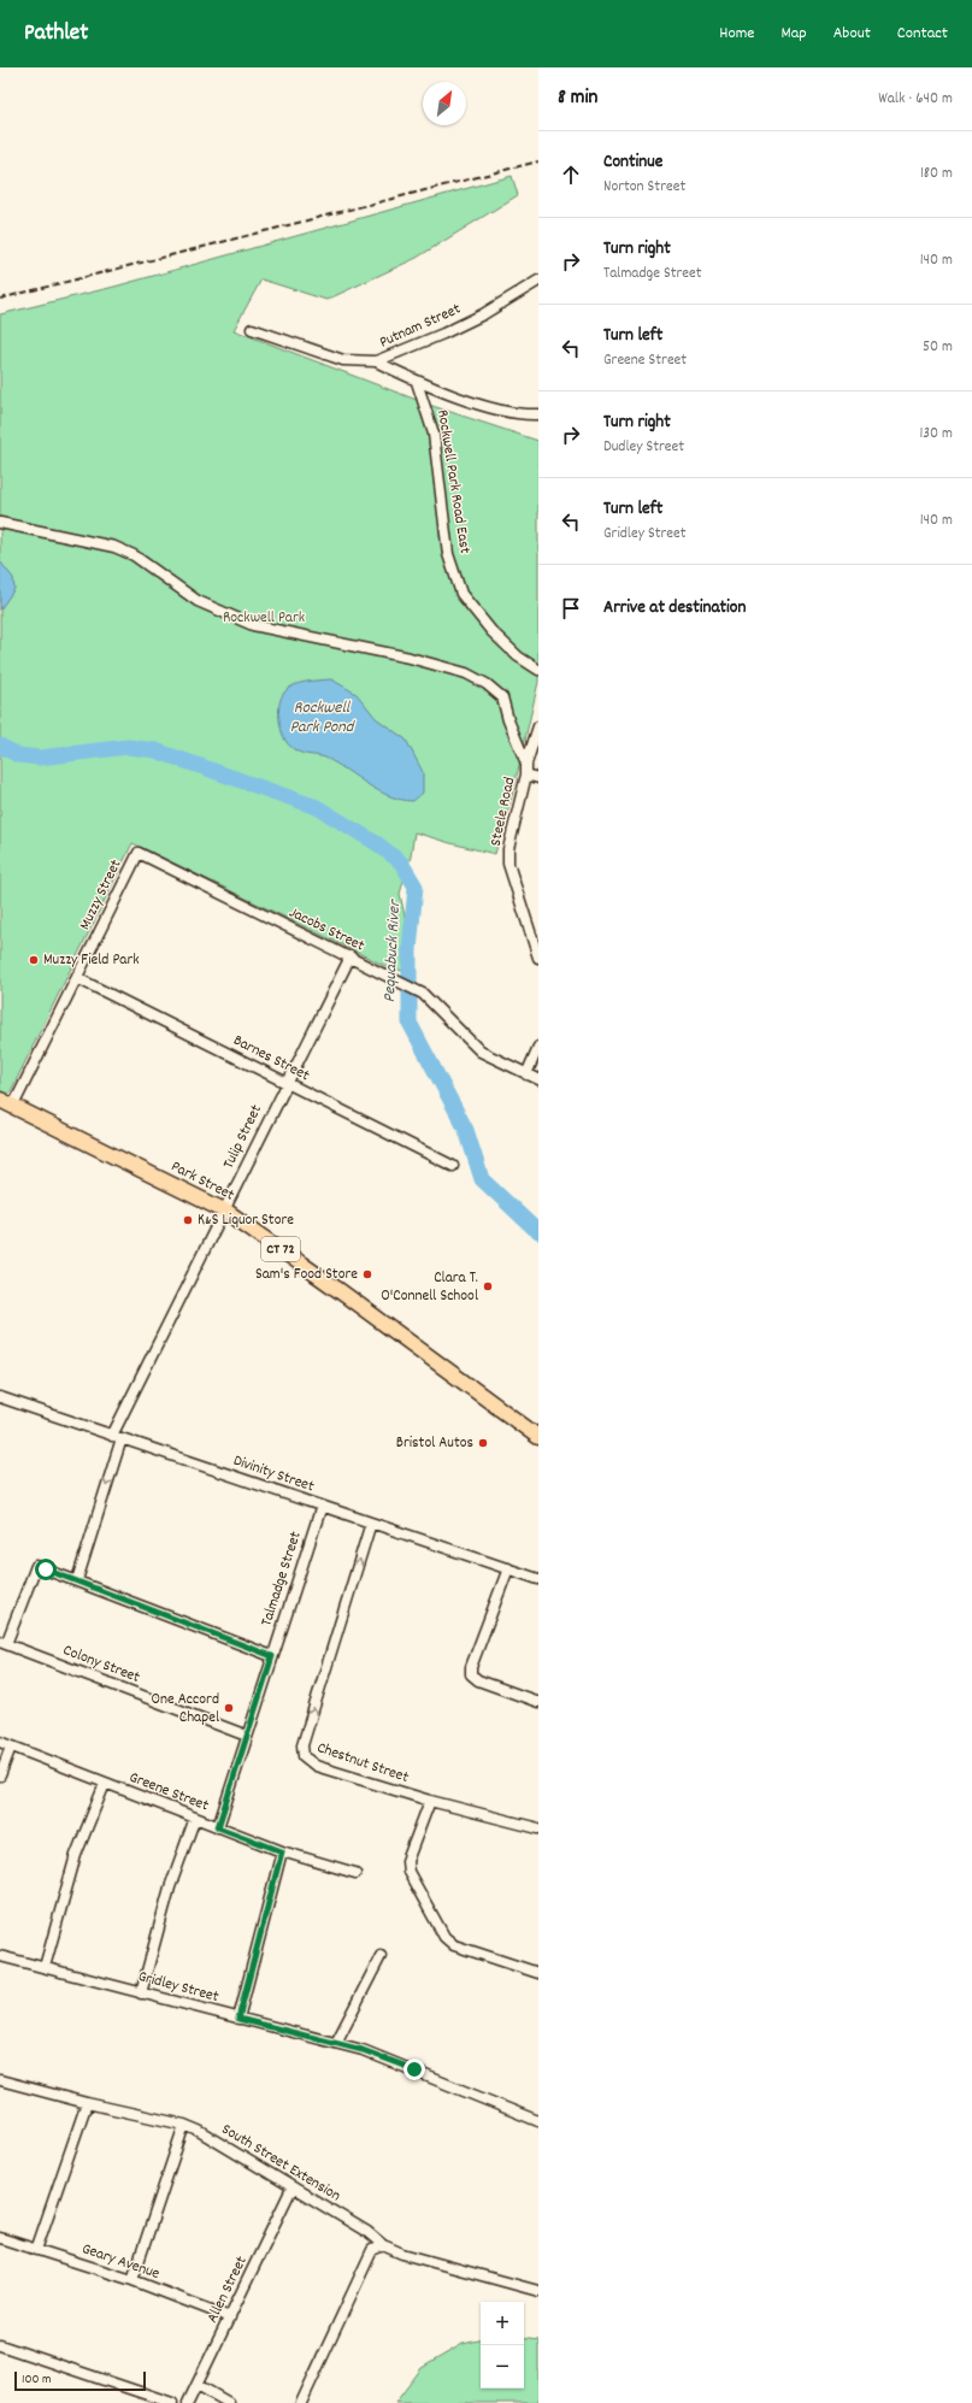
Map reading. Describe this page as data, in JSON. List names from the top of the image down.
{
  "streets": {
    "highway": ["Park Street", "CT 72"],
    "street": [
      "Putnam Street",
      "Rockwell Park Road East",
      "Steele Road",
      "Muzzy Street",
      "Jacobs Street",
      "Barnes Street",
      "Tulip Street",
      "Divinity Street",
      "Talmadge Street",
      "Colony Street",
      "Chestnut Street",
      "Greene Street",
      "Gridley Street",
      "South Street Extension",
      "Geary Avenue",
      "Allen Street"
    ]
  },
  "crossings": [
    ["Muzzy Street", "Jacobs Street"],
    ["Muzzy Street", "Barnes Street"],
    ["Muzzy Street", "Park Street"],
    ["Jacobs Street", "Tulip Street"],
    ["Barnes Street", "Tulip Street"],
    ["Tulip Street", "Park Street"],
    ["Tulip Street", "Divinity Street"],
    ["Divinity Street", "Talmadge Street"],
    ["Divinity Street", "Chestnut Street"],
    ["Talmadge Street", "Colony Street"],
    ["Talmadge Street", "Greene Street"],
    ["South Street Extension", "Allen Street"],
    ["Geary Avenue", "Allen Street"]
  ],
  "water": ["Rockwell Park Pond", "Pequabuck River"],
  "parks": ["Rockwell Park"],
  "places": [
    "Muzzy Field Park",
    "K&S Liquor Store",
    "Sam's Food Store",
    "Clara T. O'Connell School",
    "Bristol Autos",
    "One Accord Chapel"
  ],
  "scale_bar": "100 m",
  "north": "top right",
  "page": {
    "header": "Pathlet",
    "nav": [
      "Home",
      "Map",
      "About",
      "Contact"
    ],
    "heading": ["8 min", "Walk · 640 m"],
    "list": [
      ["Continue", "Norton Street", "180 m"],
      ["Turn right", "Talmadge Street", "140 m"],
      ["Turn left", "Greene Street", "50 m"],
      ["Turn right", "Dudley Street", "130 m"],
      ["Turn left", "Gridley Street", "140 m"],
      "Arrive at destination"
    ],
    "map_buttons": ["+", "−"],
    "scale": "100 m"
  }
}
